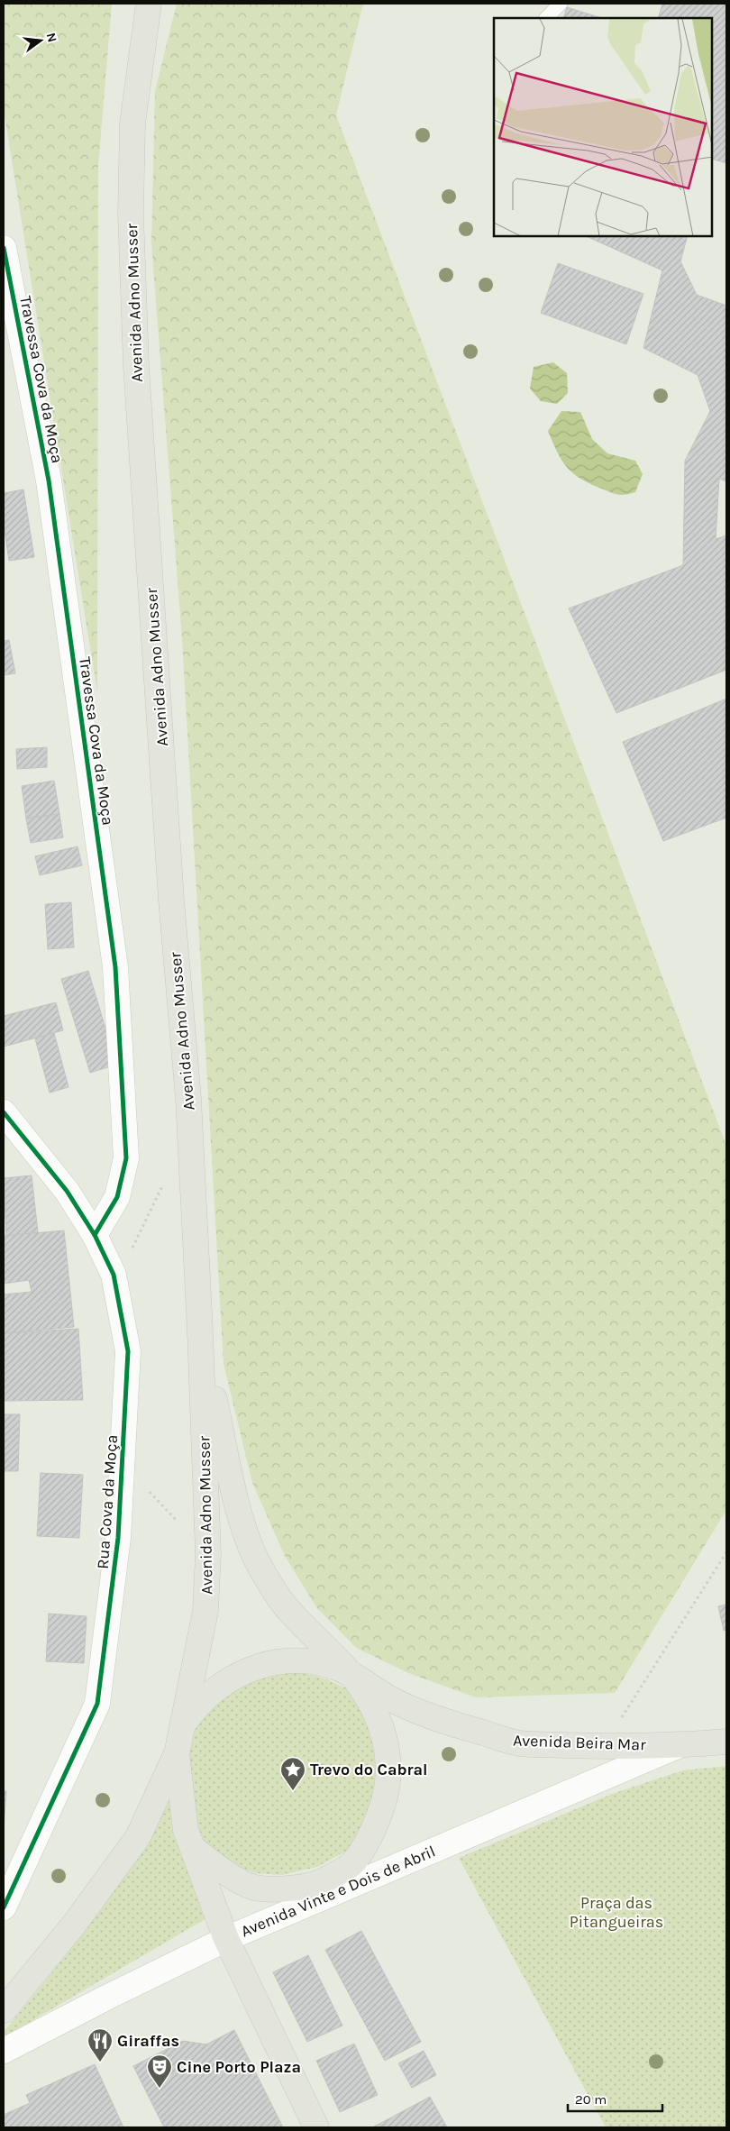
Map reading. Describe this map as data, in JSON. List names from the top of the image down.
{
  "streets": {
    "main road": ["Avenida Adno Musser", "Avenida Beira Mar"],
    "street": ["Travessa Cova da Moça", "Rua Cova da Moça", "Avenida Vinte e Dois de Abril"]
  },
  "crossings": [
    ["Avenida Adno Musser", "Avenida Beira Mar"],
    ["Travessa Cova da Moça", "Rua Cova da Moça"],
    ["Avenida Beira Mar", "Avenida Vinte e Dois de Abril"]
  ],
  "parks": ["Praça das Pitangueiras"],
  "places": {
    "place": ["Trevo do Cabral"],
    "restaurant": ["Giraffas"],
    "theatre": ["Cine Porto Plaza"]
  },
  "scale_bar": "20 m",
  "north": "right"
}
